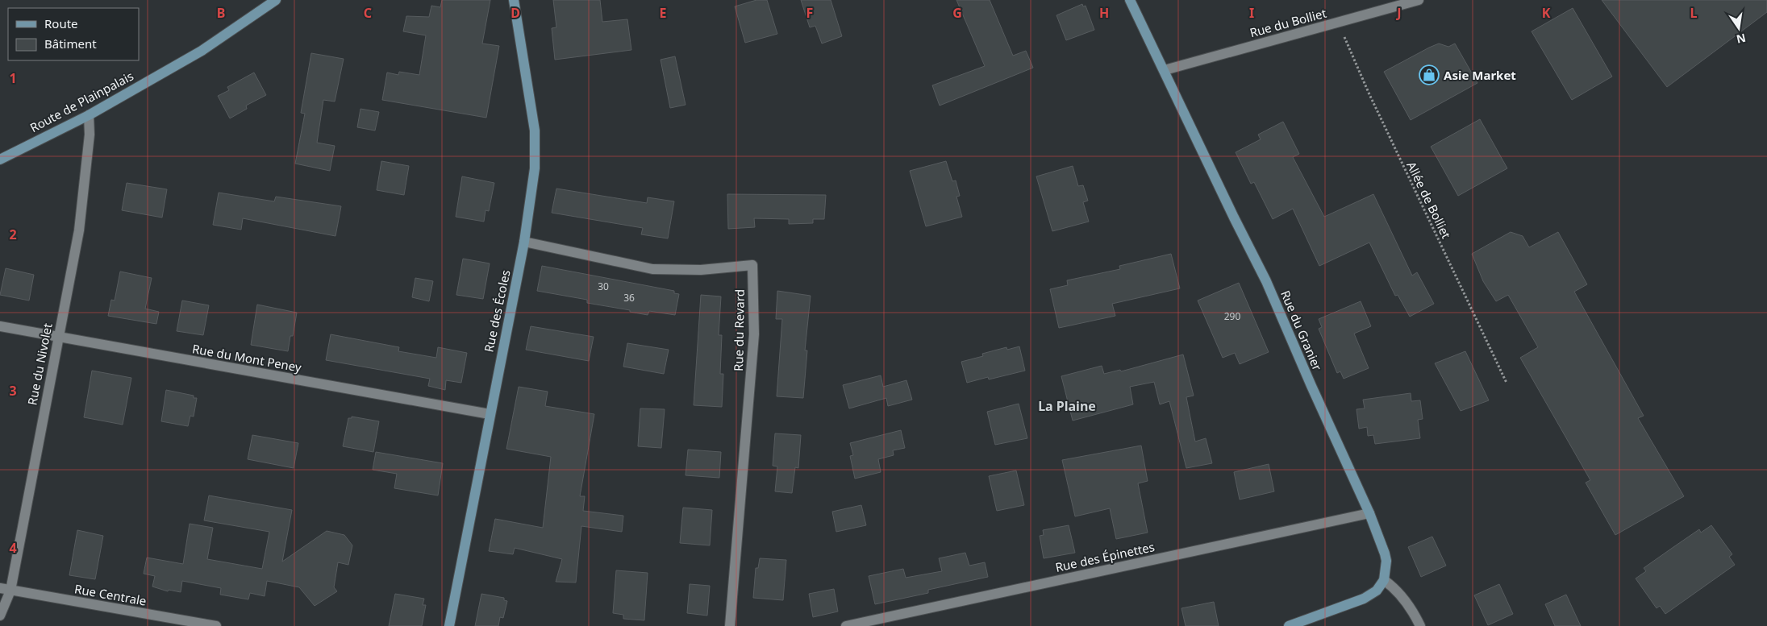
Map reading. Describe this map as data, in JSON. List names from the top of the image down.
{
  "streets": {
    "street": [
      "Rue du Bolliet",
      "Route de Plainpalais",
      "Rue des Écoles",
      "Rue du Revard",
      "Rue du Granier",
      "Rue du Mont Peney",
      "Rue du Nivolet",
      "Rue des Épinettes",
      "Rue Centrale"
    ],
    "path": ["Allée de Bolliet"]
  },
  "crossings": [
    ["Rue du Bolliet", "Allée de Bolliet"],
    ["Rue du Bolliet", "Rue du Granier"],
    ["Route de Plainpalais", "Rue du Nivolet"],
    ["Rue des Écoles", "Rue du Revard"],
    ["Rue des Écoles", "Rue du Mont Peney"],
    ["Rue du Granier", "Rue des Épinettes"],
    ["Rue du Mont Peney", "Rue du Nivolet"],
    ["Rue du Nivolet", "Rue Centrale"]
  ],
  "districts": ["La Plaine"],
  "places": {
    "shop": ["Asie Market"]
  },
  "house_numbers": ["30", "36", "290"],
  "legend": ["Route", "Bâtiment"],
  "north": "bottom",
  "grid": {
    "columns": [
      "B",
      "C",
      "D",
      "E",
      "F",
      "G",
      "H",
      "I",
      "J",
      "K",
      "L"
    ],
    "rows": [
      "1",
      "2",
      "3",
      "4"
    ]
  }
}
